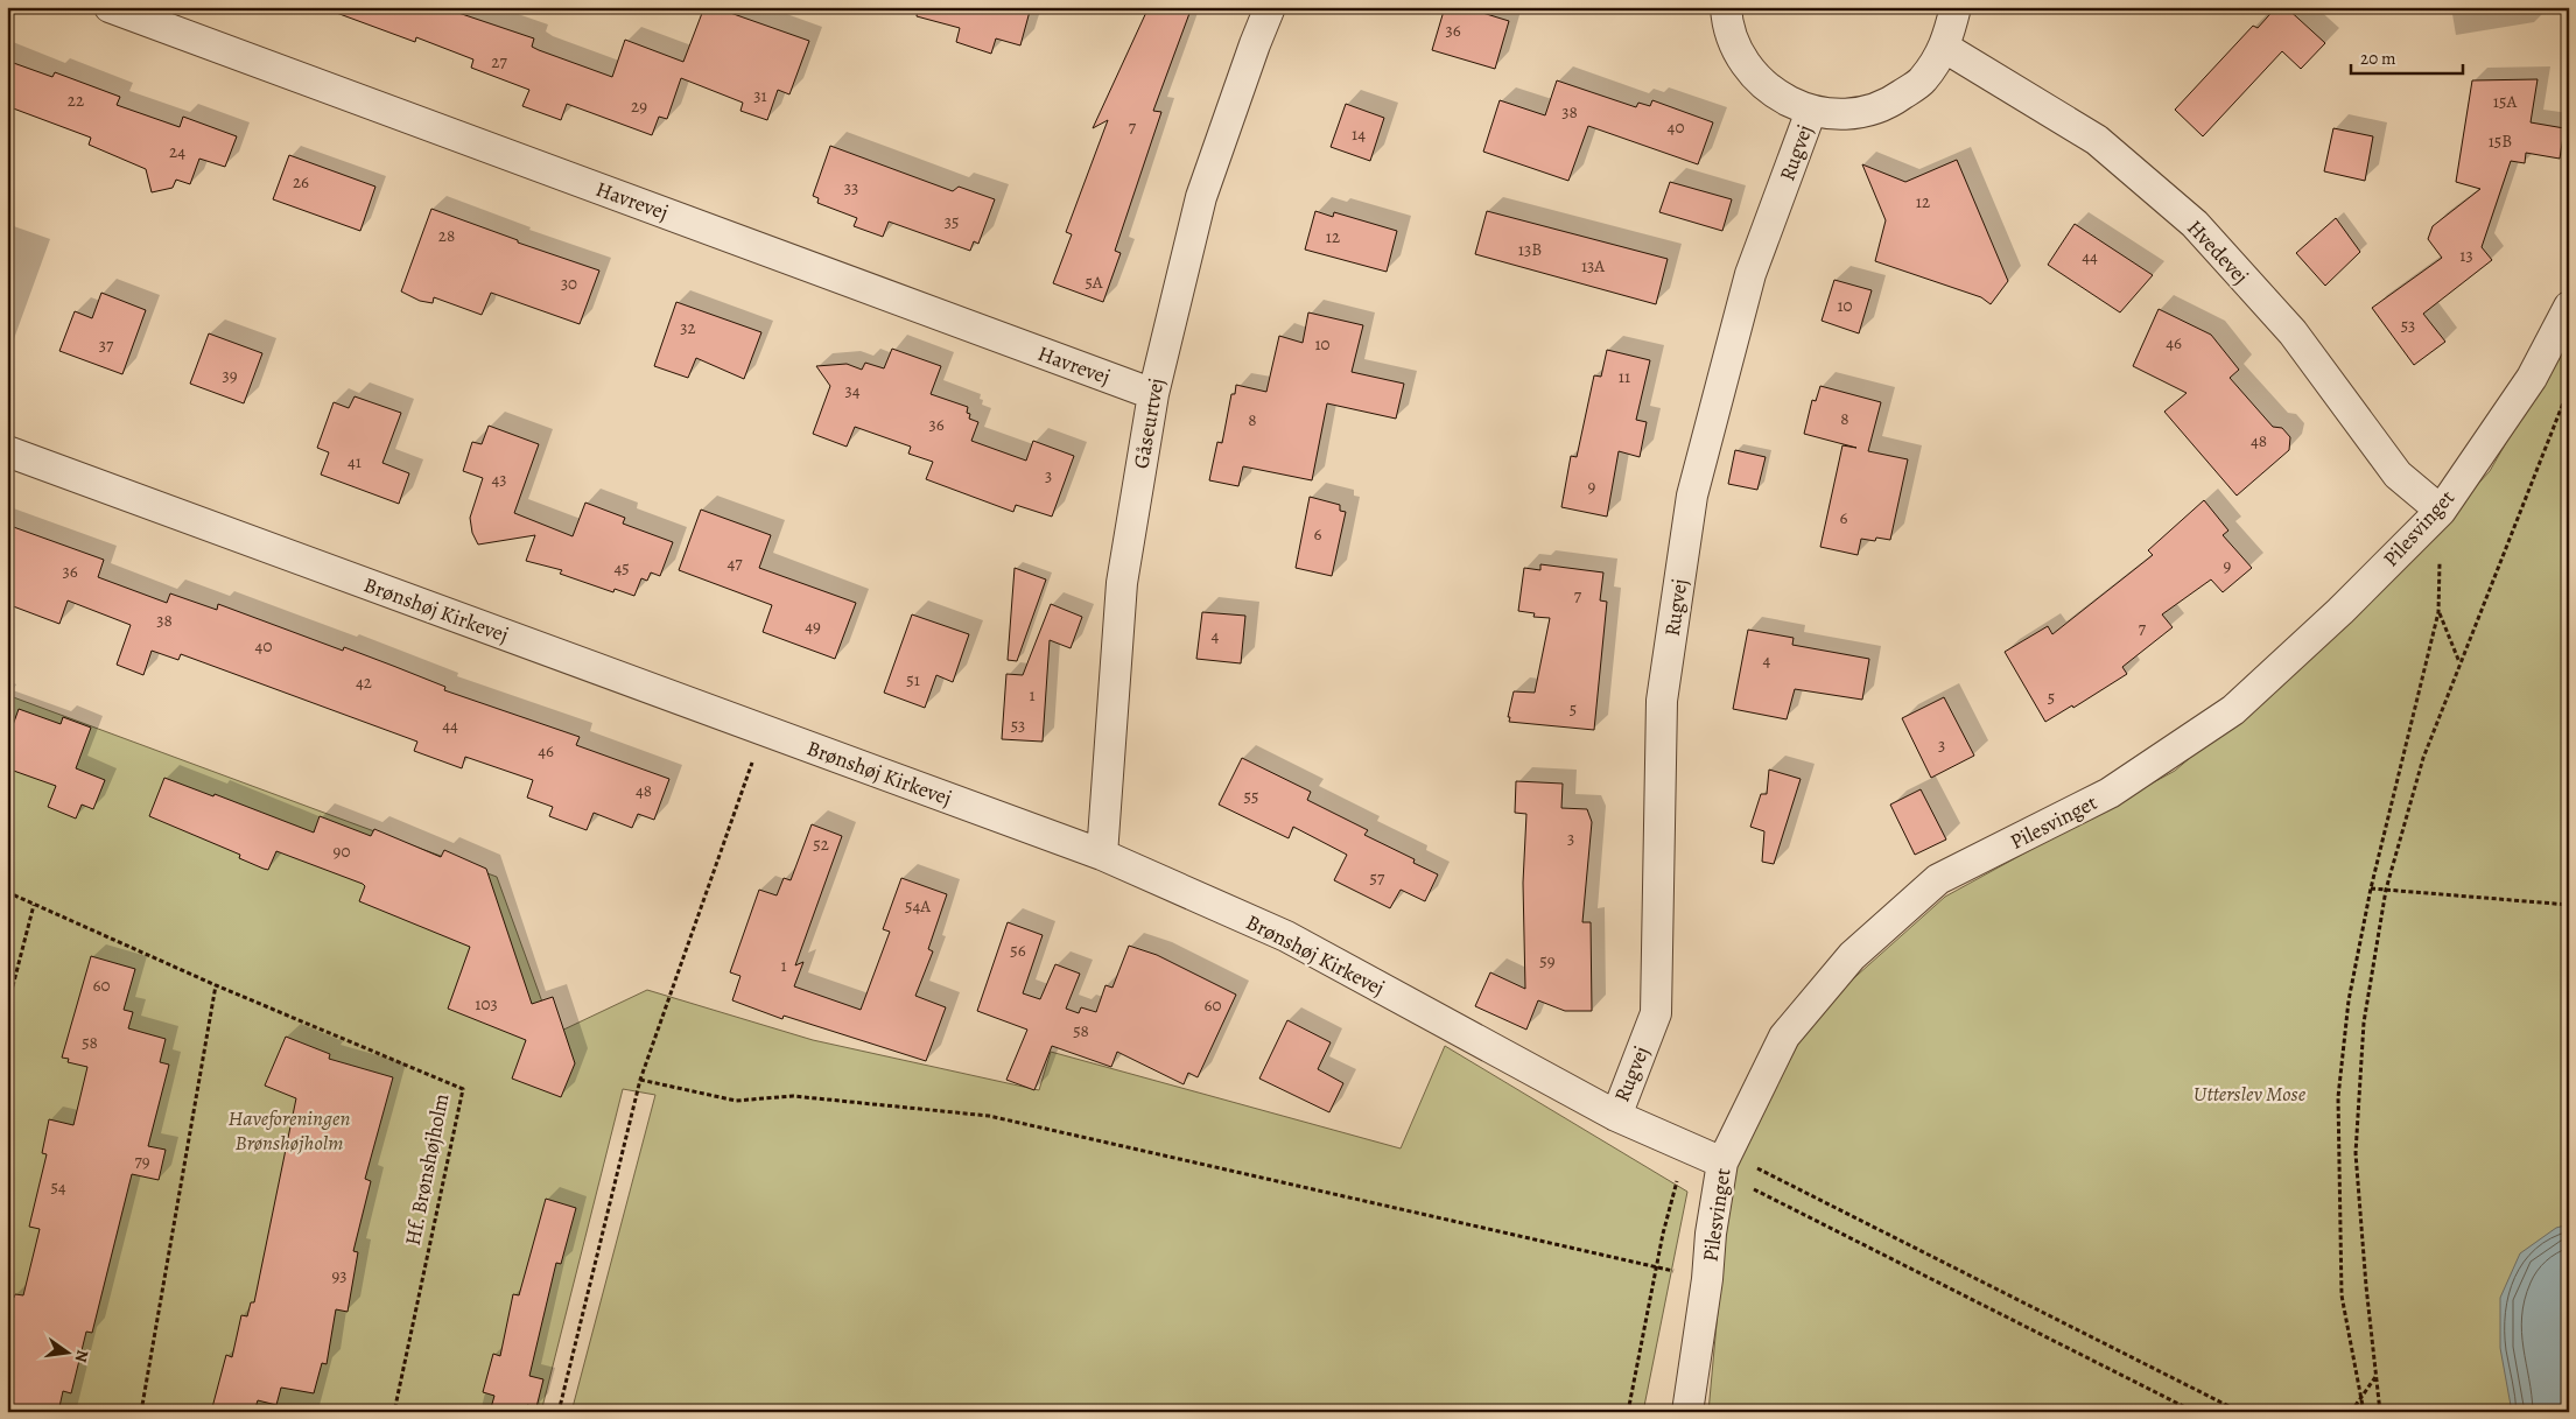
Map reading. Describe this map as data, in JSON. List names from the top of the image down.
{
  "streets": {
    "street": [
      "Rugvej",
      "Havrevej",
      "Hvedevej",
      "Gåseurtvej",
      "Pilesvinget",
      "Brønshøj Kirkevej"
    ],
    "path": ["Hf. Brønshøjholm"]
  },
  "crossings": [
    ["Rugvej", "Brønshøj Kirkevej"],
    ["Havrevej", "Gåseurtvej"],
    ["Hvedevej", "Pilesvinget"],
    ["Gåseurtvej", "Brønshøj Kirkevej"],
    ["Pilesvinget", "Brønshøj Kirkevej"]
  ],
  "parks": ["Utterslev Mose", "Haveforeningen Brønshøjholm"],
  "house_numbers": [
    "36",
    "27",
    "31",
    "22",
    "15A",
    "29",
    "38",
    "7",
    "40",
    "14",
    "15B",
    "24",
    "26",
    "33",
    "12",
    "35",
    "28",
    "12",
    "13B",
    "13",
    "44",
    "13A",
    "5A",
    "30",
    "10",
    "53",
    "32",
    "46",
    "10",
    "37",
    "39",
    "11",
    "34",
    "8",
    "8",
    "36",
    "48",
    "41",
    "3",
    "43",
    "9",
    "6",
    "6",
    "47",
    "9",
    "45",
    "36",
    "7",
    "38",
    "49",
    "7",
    "4",
    "40",
    "4",
    "51",
    "42",
    "1",
    "5",
    "5",
    "44",
    "53",
    "3",
    "46",
    "48",
    "55",
    "3",
    "52",
    "90",
    "57",
    "54A",
    "56",
    "59",
    "1",
    "60",
    "103",
    "60",
    "58",
    "58",
    "79",
    "54",
    "93"
  ],
  "scale_bar": "20 m",
  "north": "right"
}
